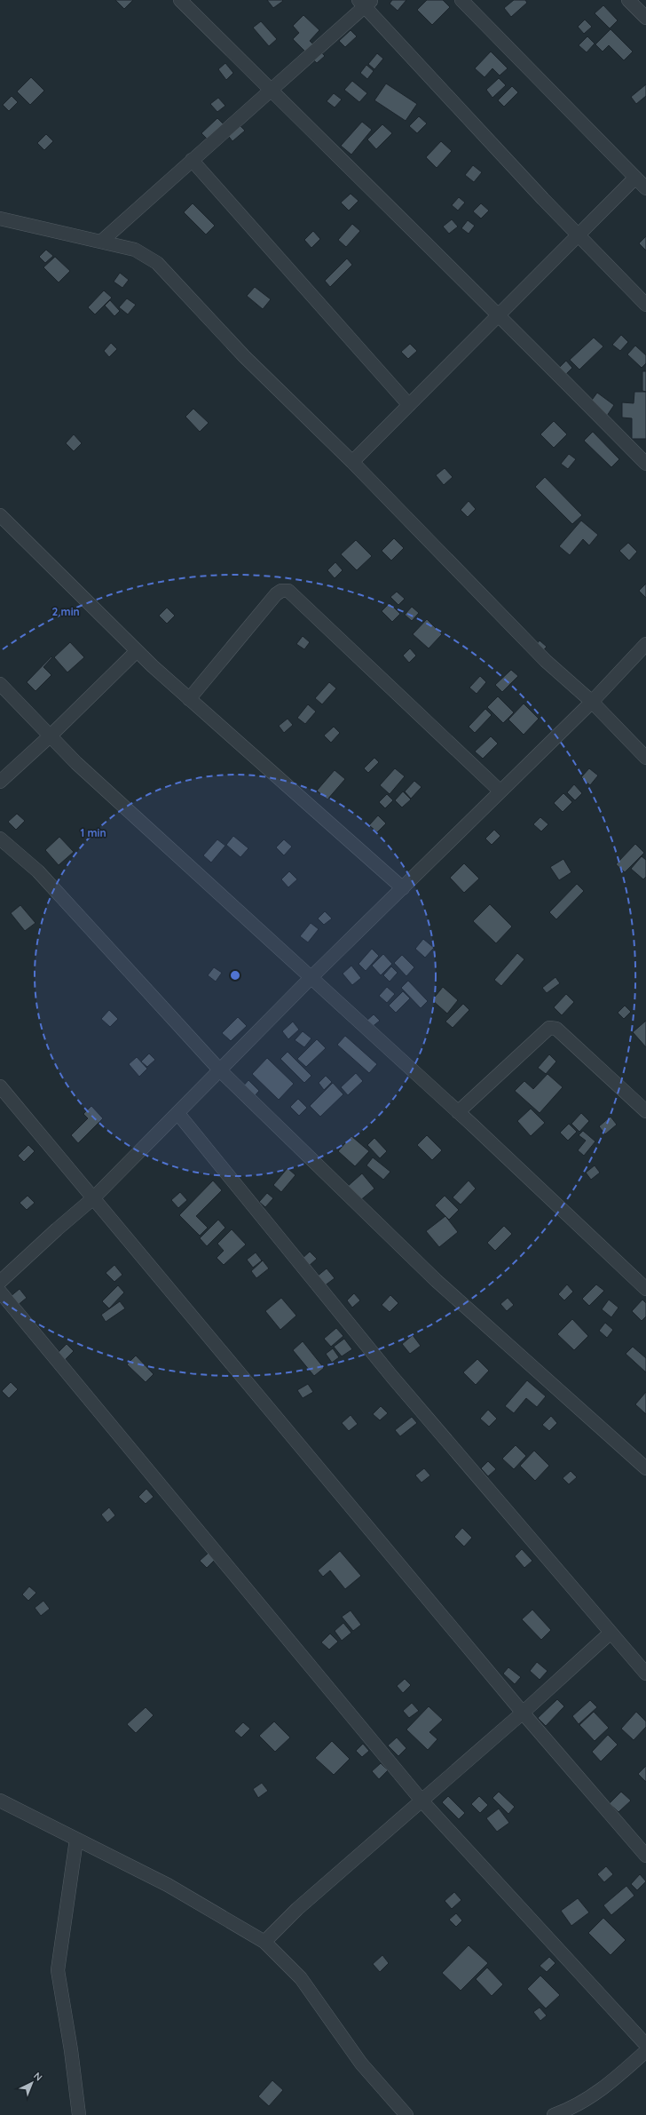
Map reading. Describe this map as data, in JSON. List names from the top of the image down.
{
  "north": "top right",
  "rings": ["2 min", "1 min"]
}
